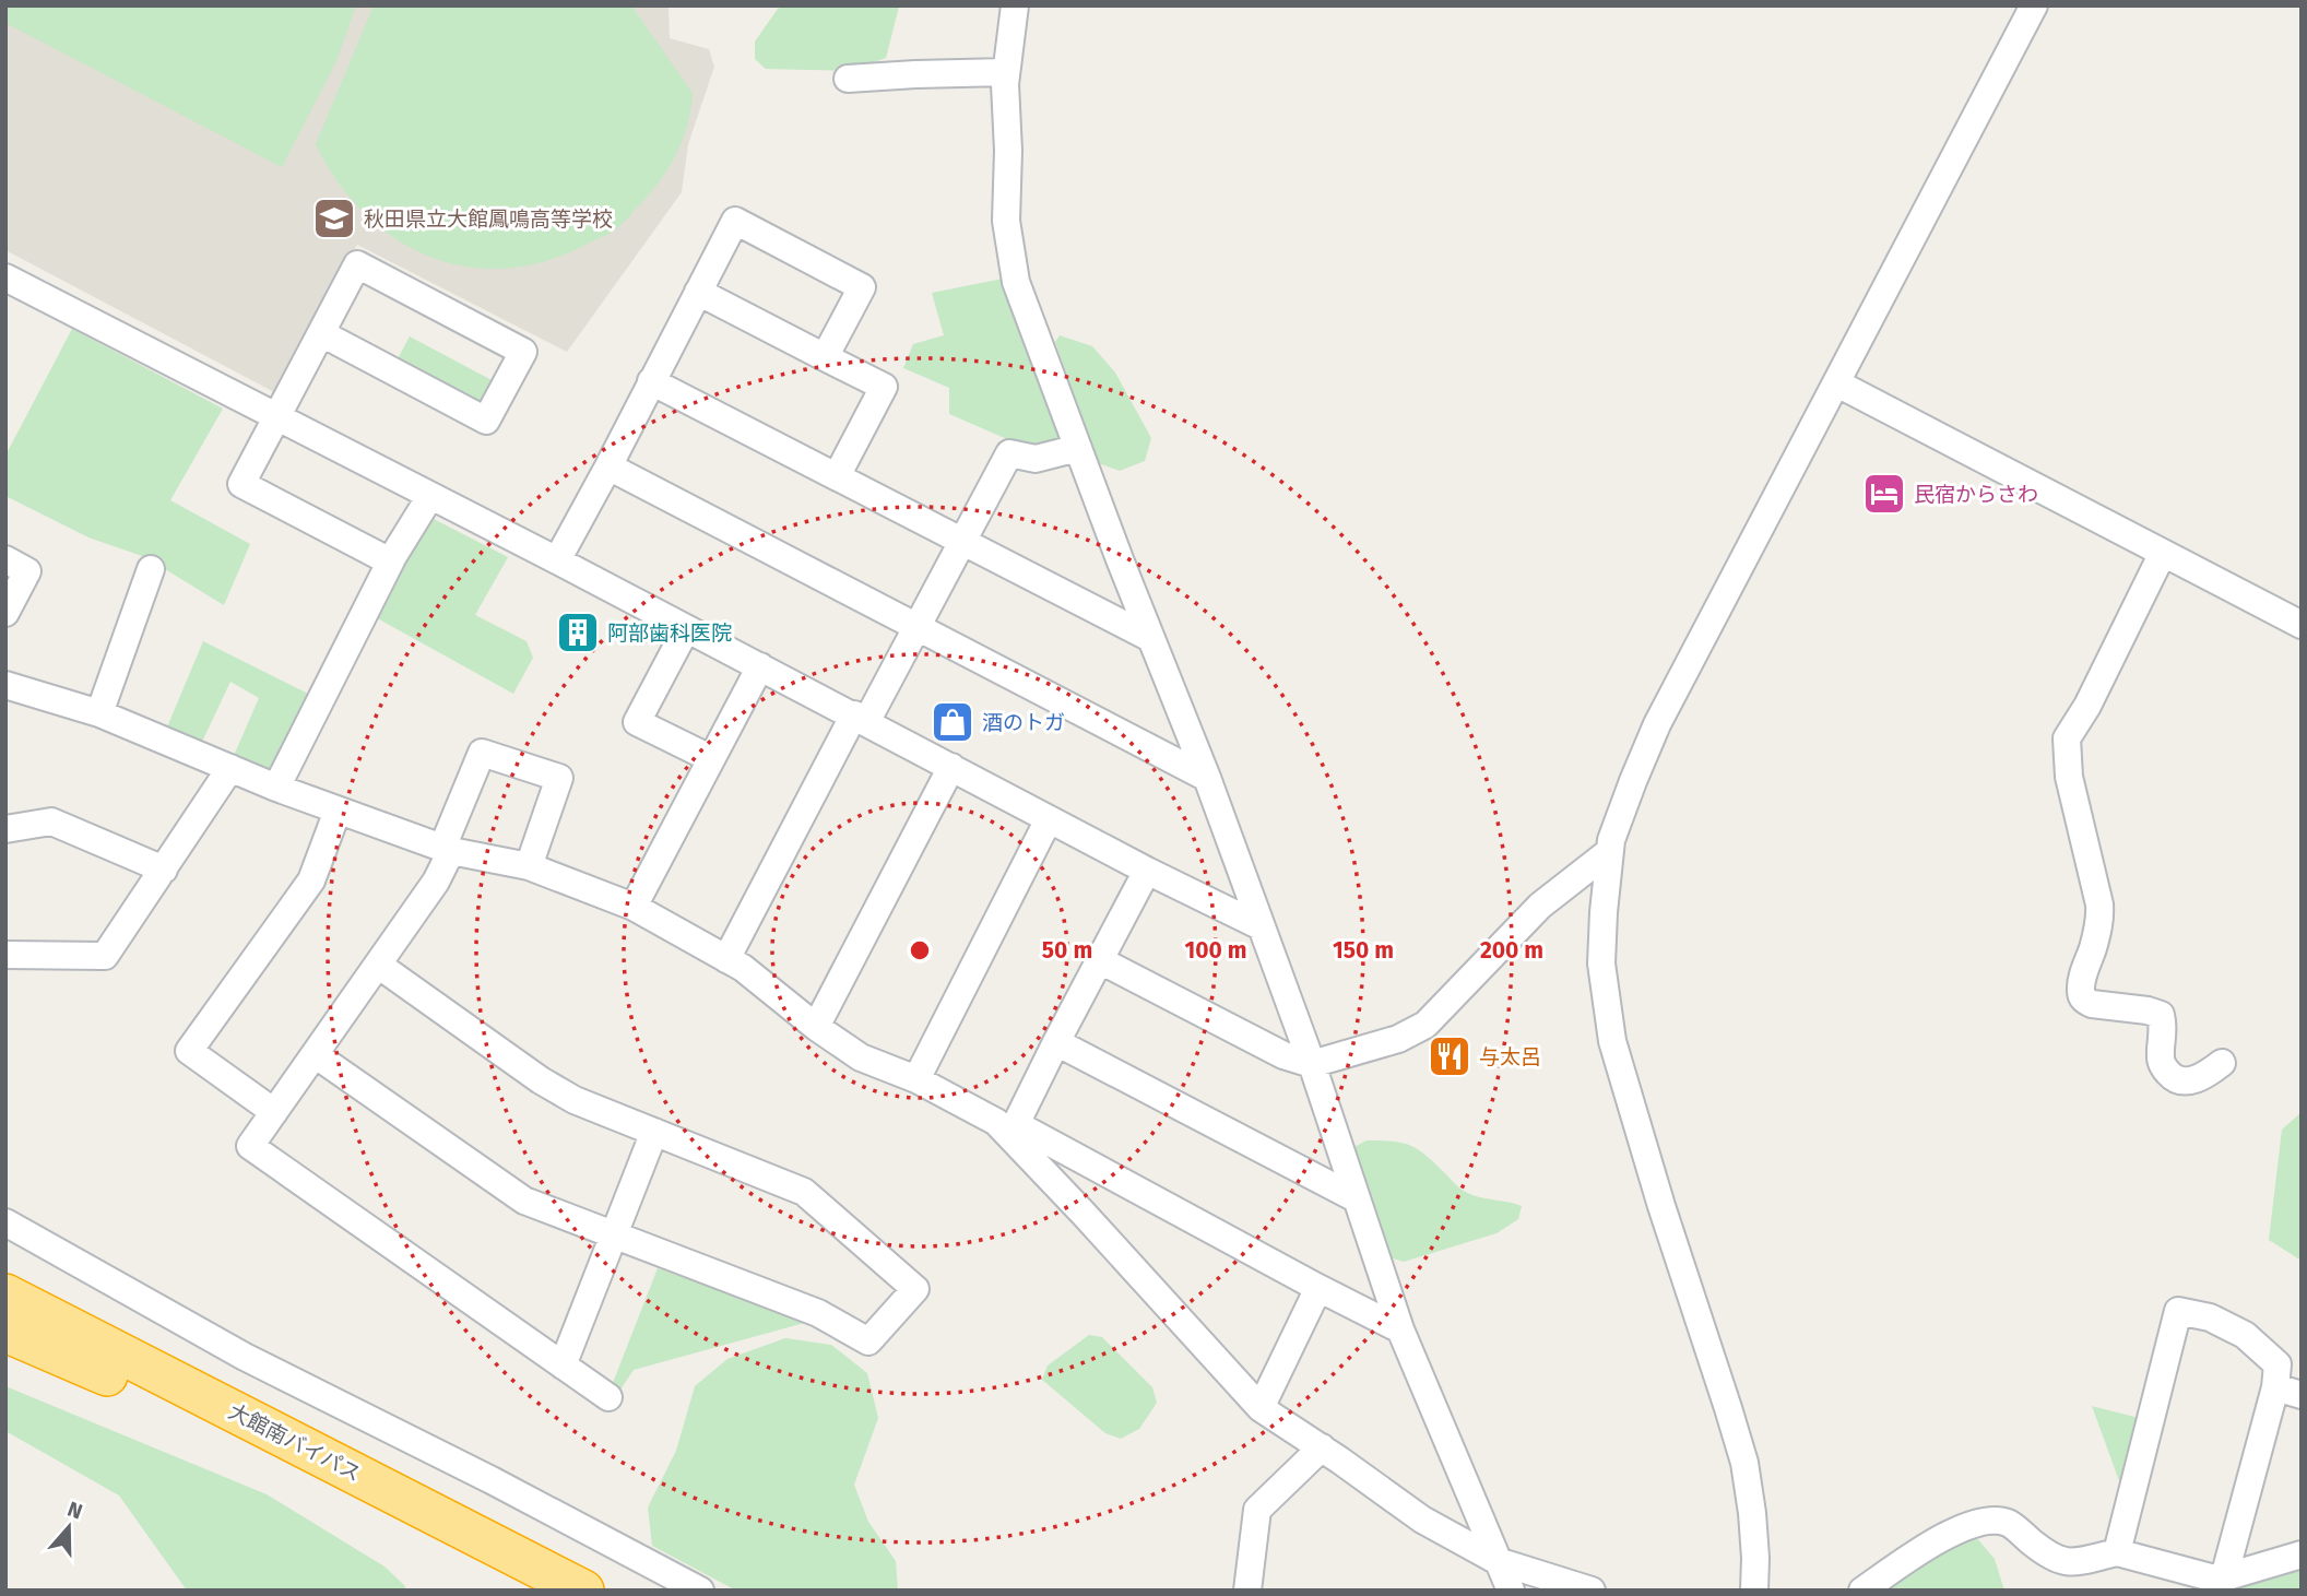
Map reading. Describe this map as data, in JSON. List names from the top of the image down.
{
  "streets": {
    "highway": ["大館南バイパス"]
  },
  "places": {
    "school or university": ["秋田県立大館鳳鳴高等学校"],
    "hotel": ["民宿からさわ"],
    "building": ["阿部歯科医院"],
    "shop": ["酒のトガ"],
    "restaurant": ["与太呂"]
  },
  "north": "top",
  "rings": [
    "50 m",
    "100 m",
    "150 m",
    "200 m"
  ]
}
